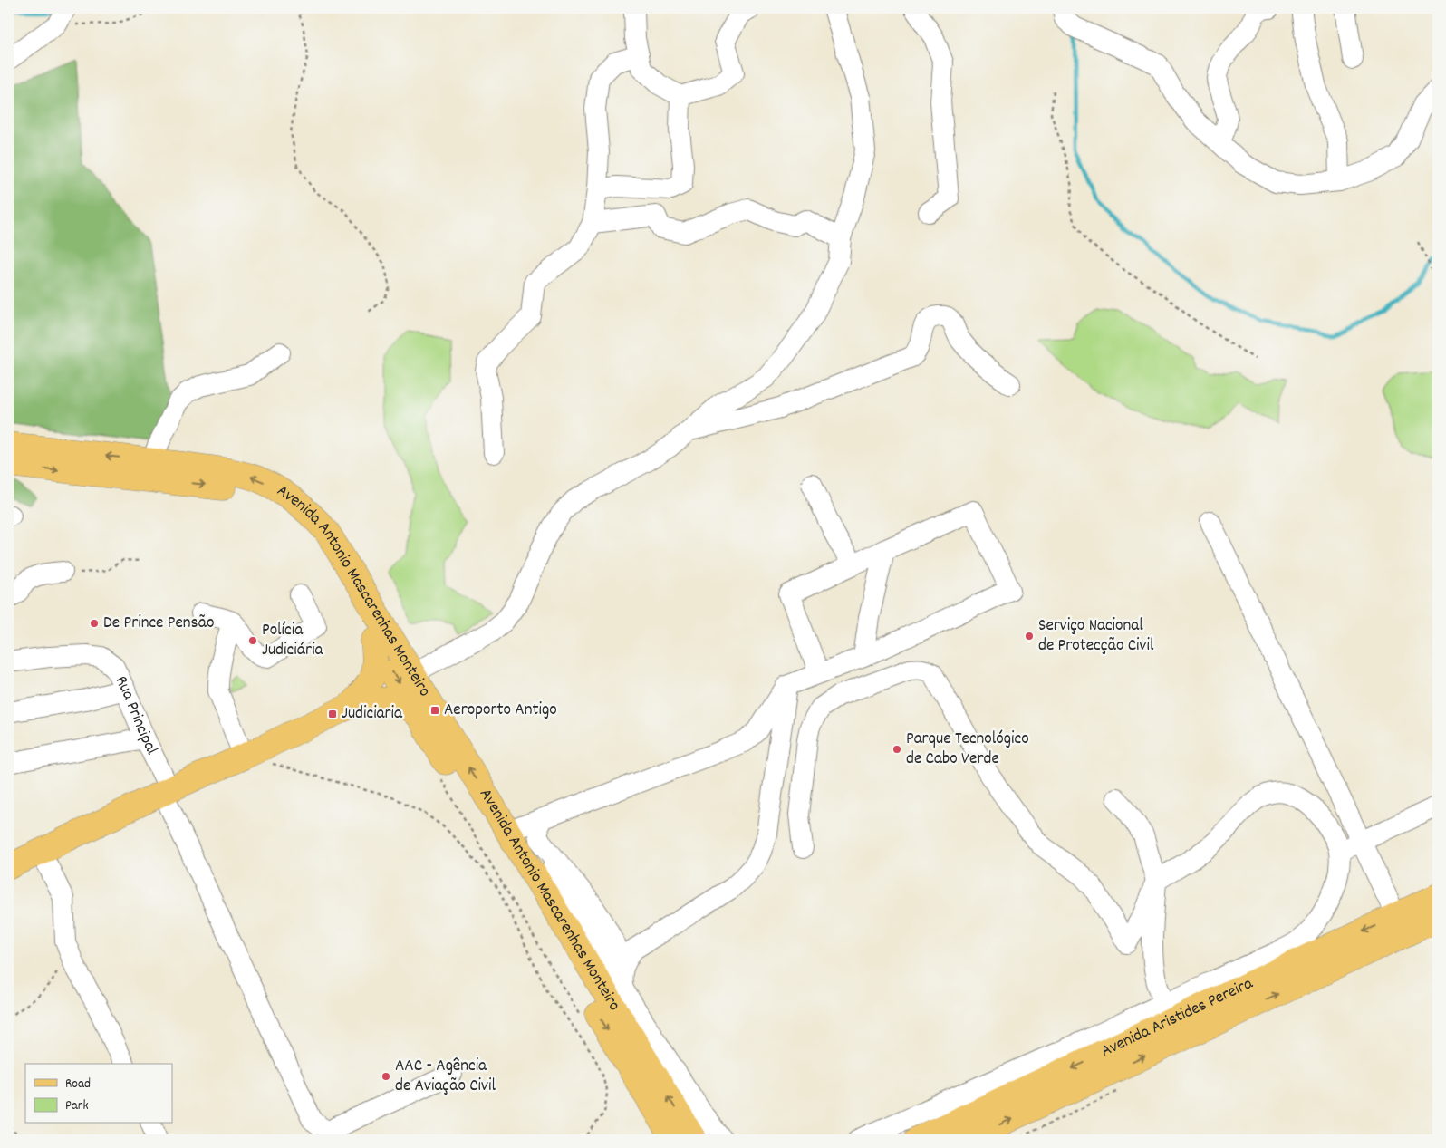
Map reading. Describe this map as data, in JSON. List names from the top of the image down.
{
  "streets": {
    "main road": ["Avenida Antonio Mascarenhas Monteiro", "Avenida Aristides Pereira"],
    "street": ["Rua Principal"]
  },
  "places": {
    "other": [
      "De Prince Pensão",
      "Serviço Nacional de Protecção Civil",
      "Polícia Judiciária",
      "Parque Tecnológico de Cabo Verde",
      "AAC - Agência de Aviação Civil"
    ],
    "transit": ["Aeroporto Antigo", "Judiciaria"]
  },
  "legend": ["Road", "Park"]
}
